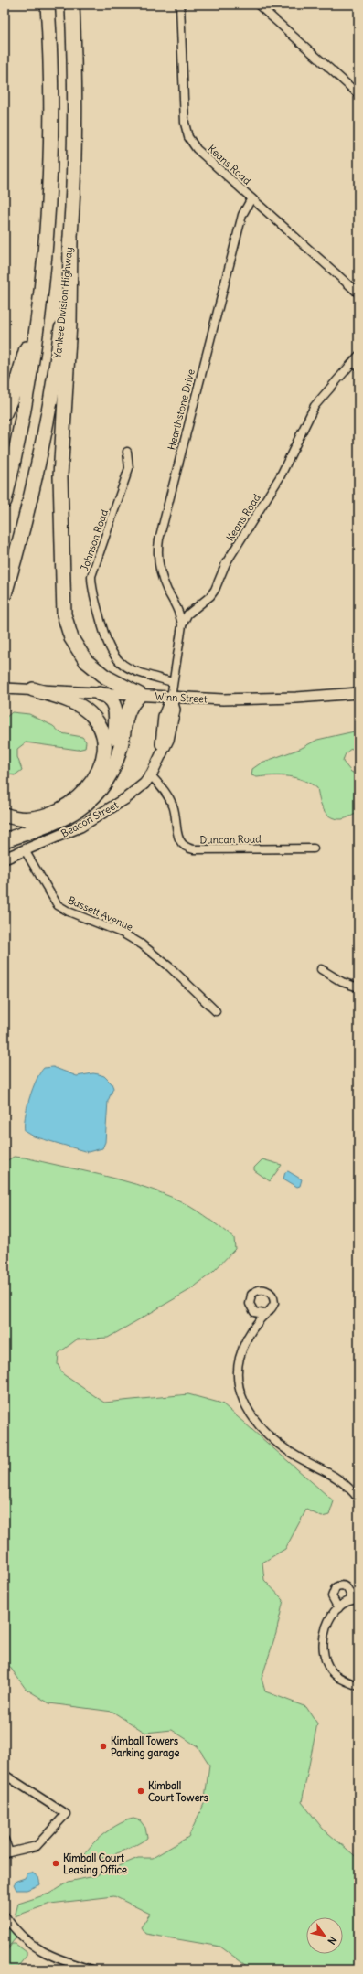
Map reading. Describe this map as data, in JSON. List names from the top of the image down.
{
  "streets": {
    "highway": ["Yankee Division Highway"],
    "main road": ["Winn Street", "Beacon Street"],
    "street": [
      "Keans Road",
      "Hearthstone Drive",
      "Johnson Road",
      "Duncan Road",
      "Bassett Avenue"
    ]
  },
  "crossings": [
    ["Keans Road", "Hearthstone Drive"],
    ["Keans Road", "Johnson Road"],
    ["Keans Road", "Winn Street"],
    ["Keans Road", "Beacon Street"],
    ["Winn Street", "Beacon Street"],
    ["Beacon Street", "Duncan Road"],
    ["Beacon Street", "Bassett Avenue"]
  ],
  "places": ["Kimball Towers Parking garage", "Kimball Court Towers", "Kimball Court Leasing Office"],
  "north": "bottom right"
}
